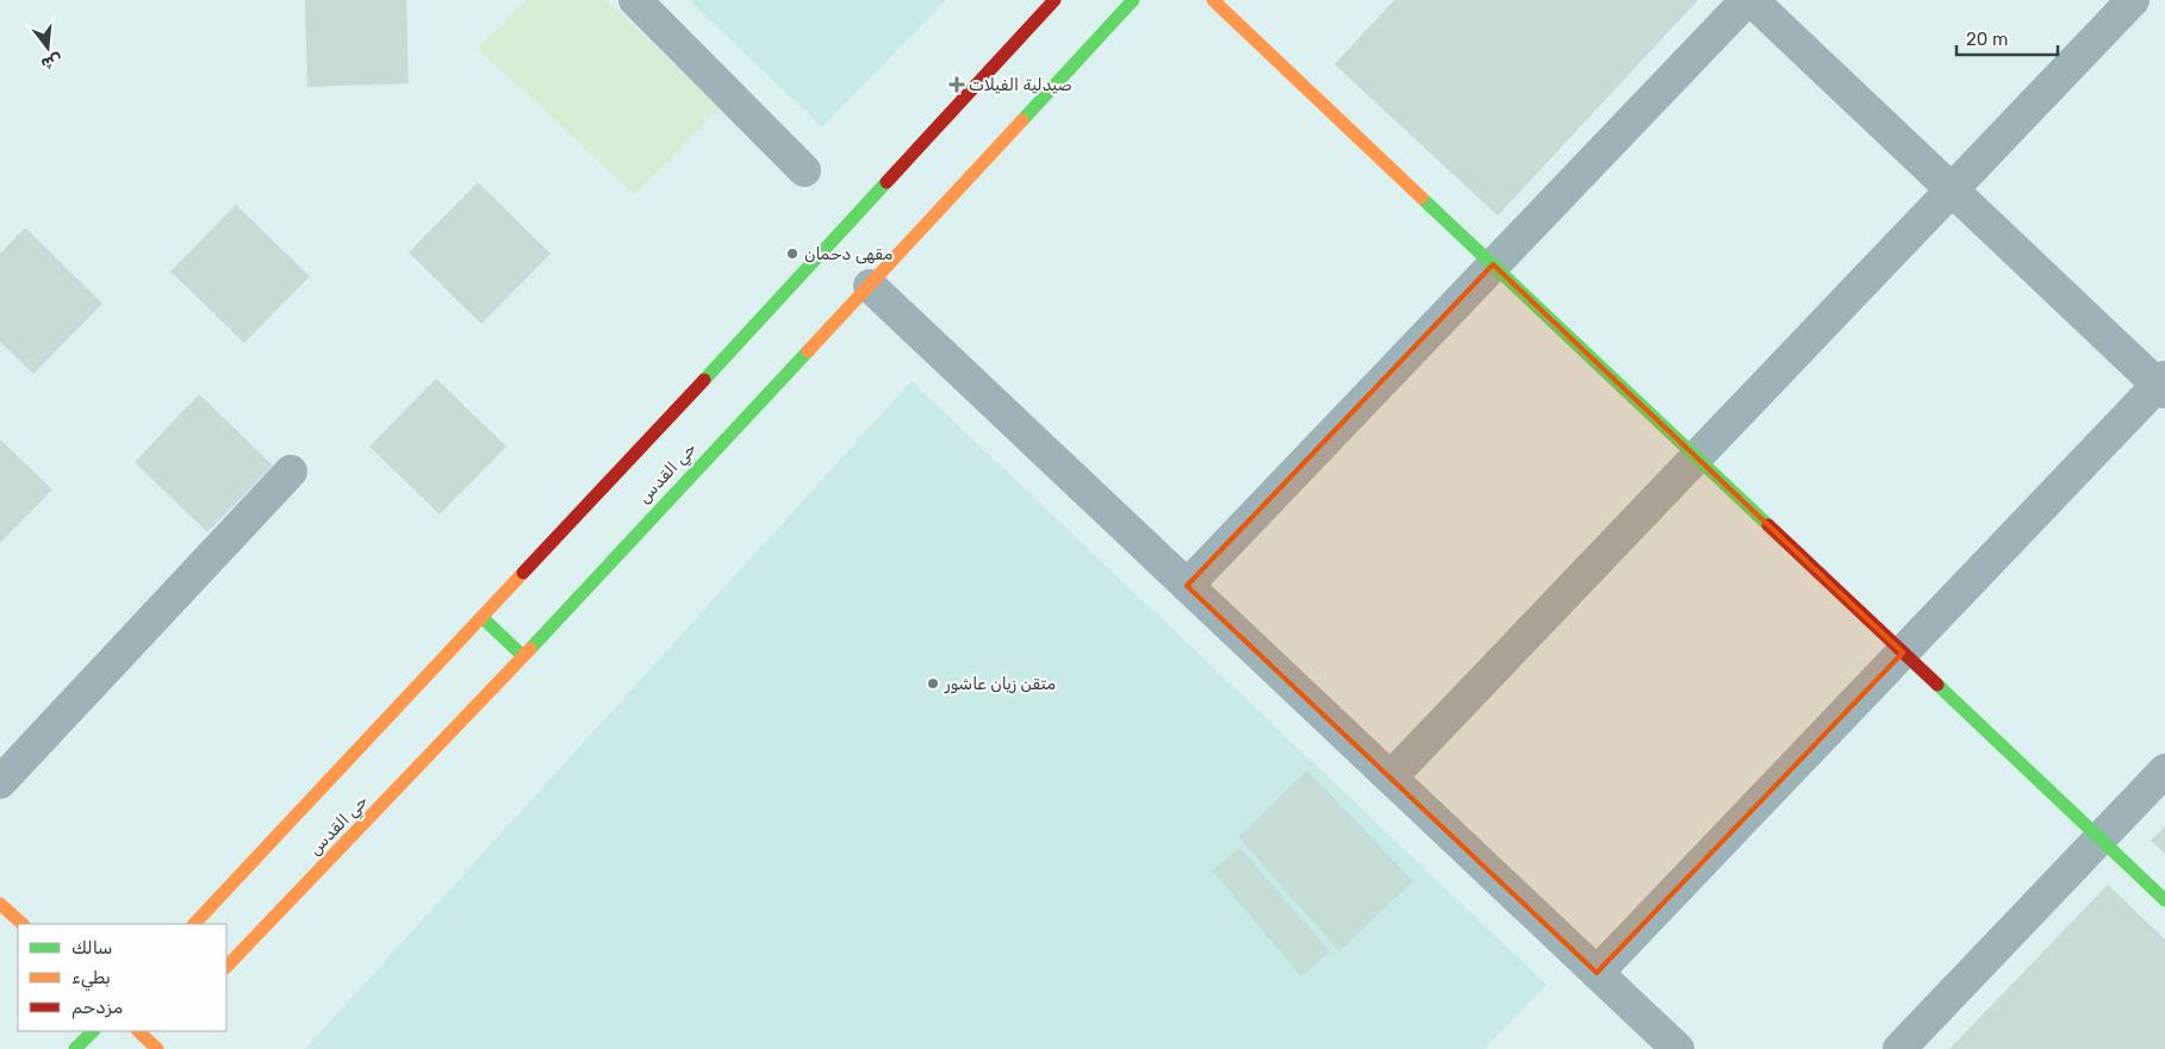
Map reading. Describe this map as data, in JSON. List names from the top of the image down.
{
  "streets": {
    "street": ["حي القدس"]
  },
  "places": {
    "health": ["صيدلية الفيلات"],
    "other": ["مقهى دحمان", "متقن زيان عاشور"]
  },
  "legend": ["سالك", "بطيء", "مزدحم"],
  "scale_bar": "20 m",
  "north": "bottom"
}
